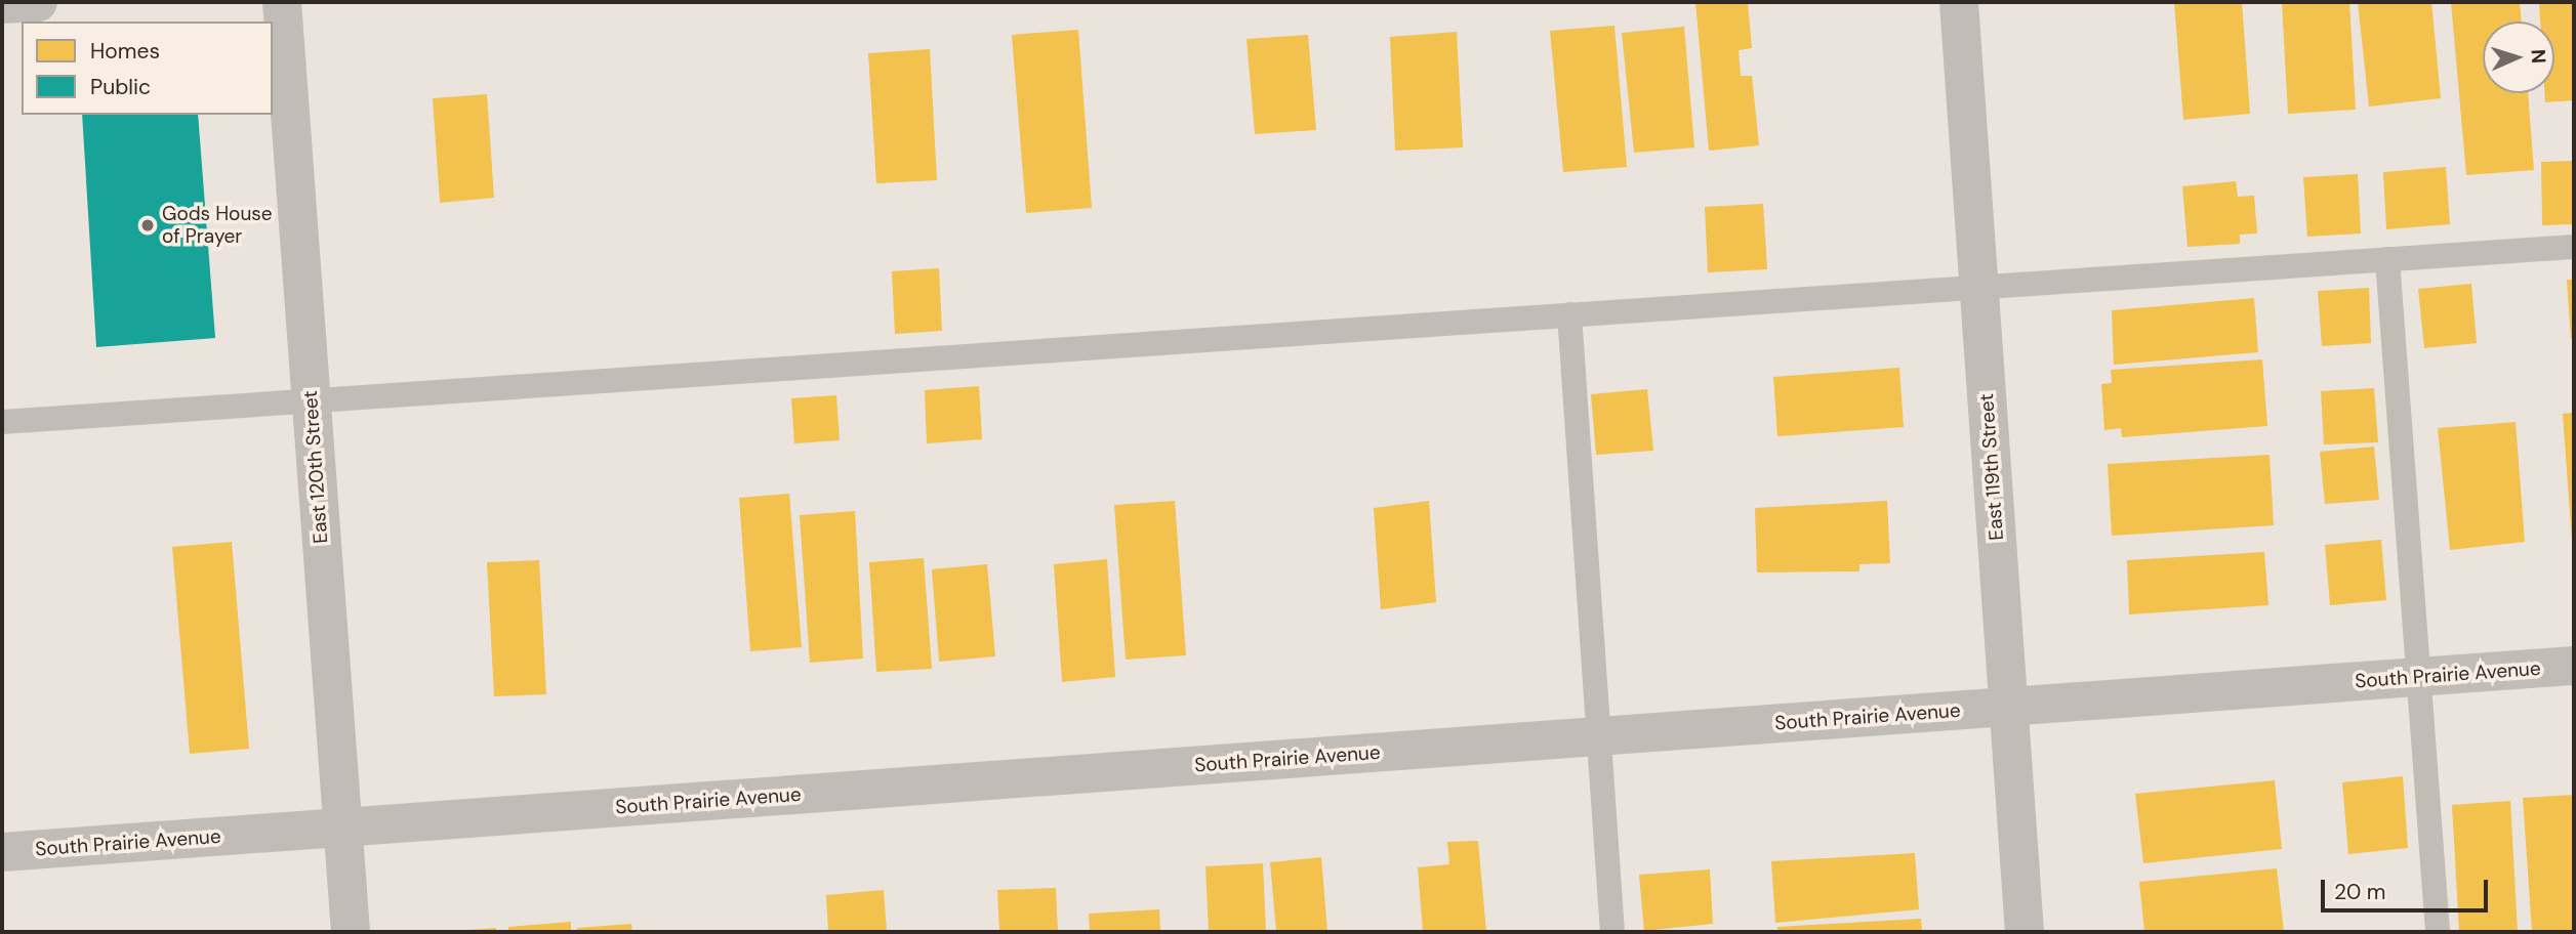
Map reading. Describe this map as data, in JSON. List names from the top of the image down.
{
  "streets": {
    "street": ["East 120th Street", "East 119th Street", "South Prairie Avenue"]
  },
  "crossings": [
    ["East 120th Street", "South Prairie Avenue"],
    ["East 119th Street", "South Prairie Avenue"]
  ],
  "places": ["Gods House of Prayer"],
  "legend": ["Homes", "Public"],
  "scale_bar": "20 m",
  "north": "right"
}
